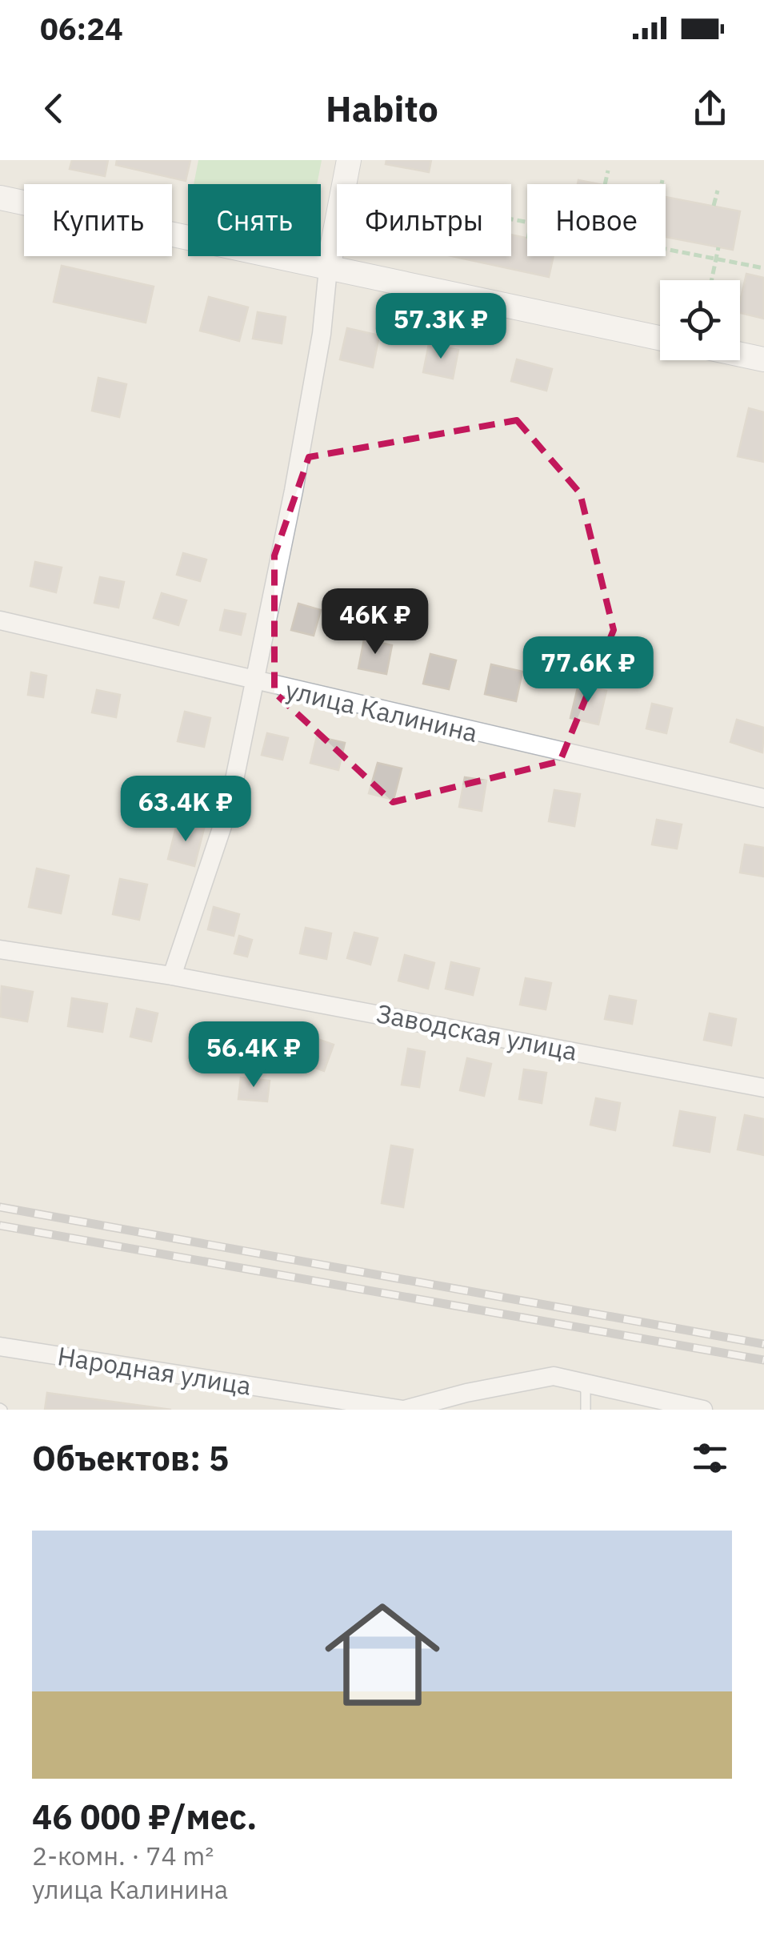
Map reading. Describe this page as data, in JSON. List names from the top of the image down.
{
  "streets": {
    "street": ["улица Калинина", "Заводская улица", "Народная улица"]
  },
  "page": {
    "status": "06:24",
    "header": "Habito",
    "chip": [
      "Купить",
      "Снять",
      "Фильтры",
      "Новое"
    ],
    "price": [
      "57.3K ₽",
      "46K ₽",
      "77.6K ₽",
      "63.4K ₽",
      "56.4K ₽"
    ],
    "heading": "Объектов: 5",
    "list": [
      {
        "name": "46 000 ₽/мес.",
        "note": "2-комн. · 74 m² · улица Калинина"
      }
    ]
  }
}
